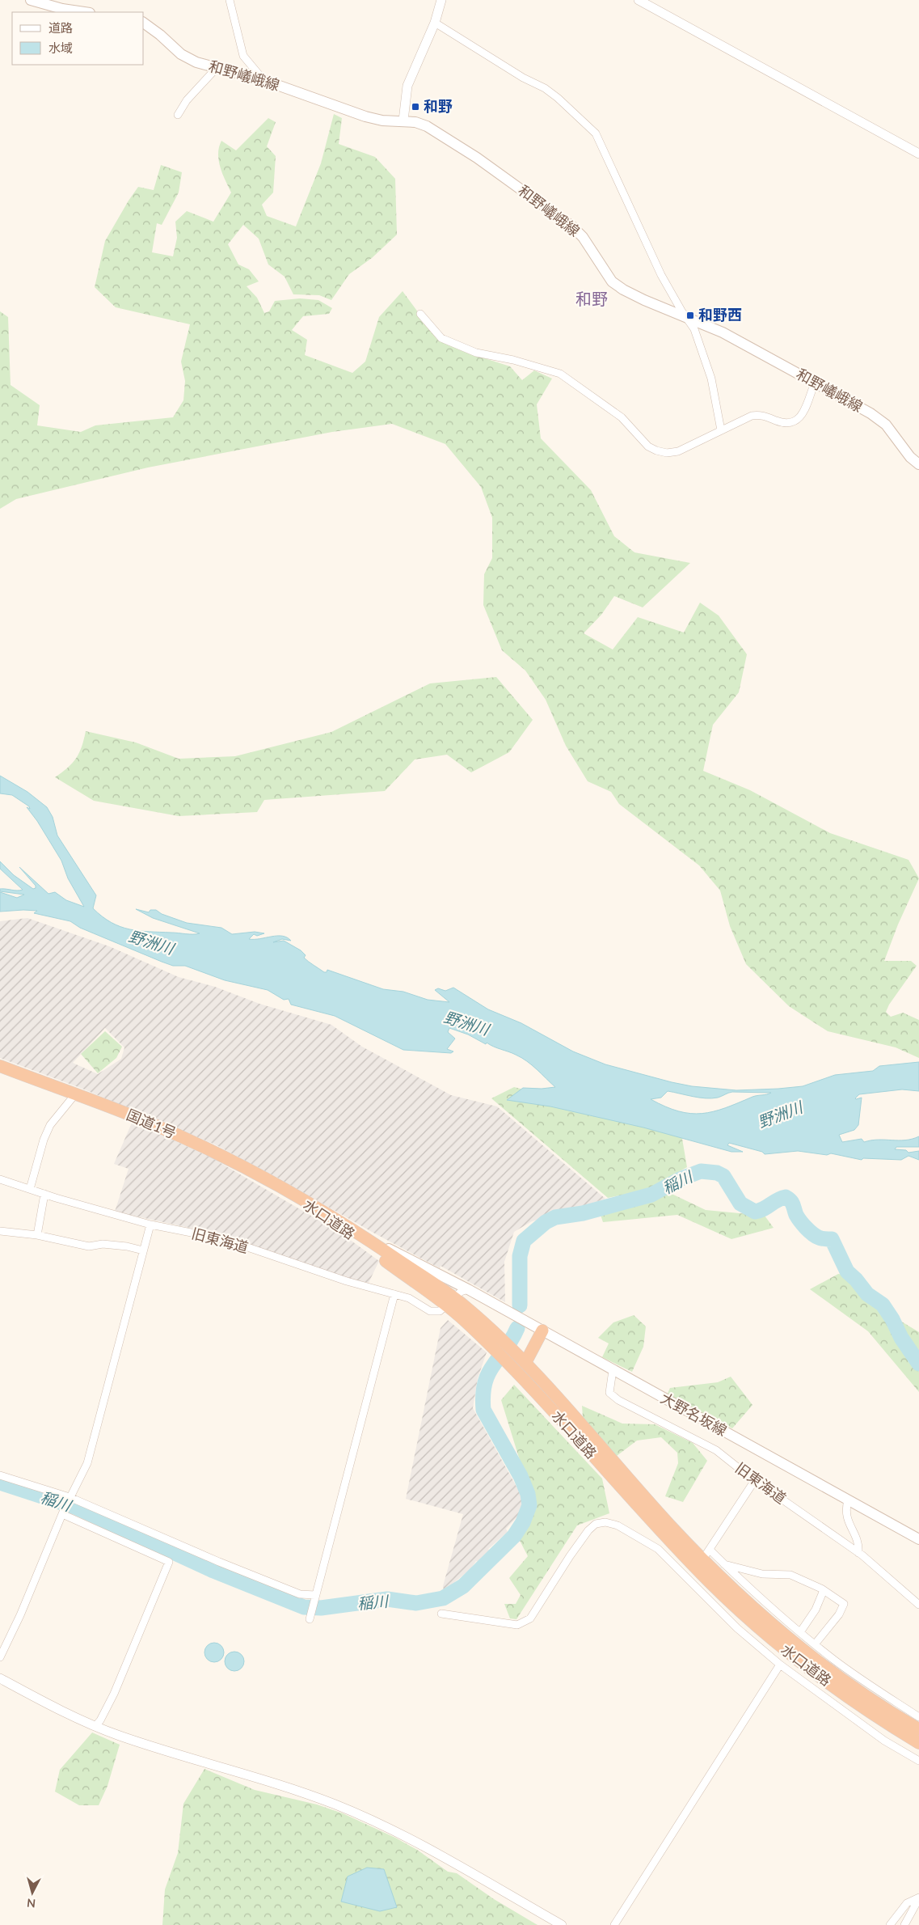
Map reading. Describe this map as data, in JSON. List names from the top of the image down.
{
  "streets": {
    "highway": ["国道1号", "水口道路"],
    "main road": ["和野嶬峨線", "大野名坂線"],
    "street": ["旧東海道"]
  },
  "crossings": [
    ["国道1号", "水口道路"],
    ["水口道路", "旧東海道"],
    ["水口道路", "大野名坂線"],
    ["旧東海道", "大野名坂線"]
  ],
  "districts": ["和野"],
  "water": ["野洲川", "稲川"],
  "places": {
    "transit": ["和野", "和野西"]
  },
  "legend": ["道路", "水域"],
  "north": "bottom"
}
